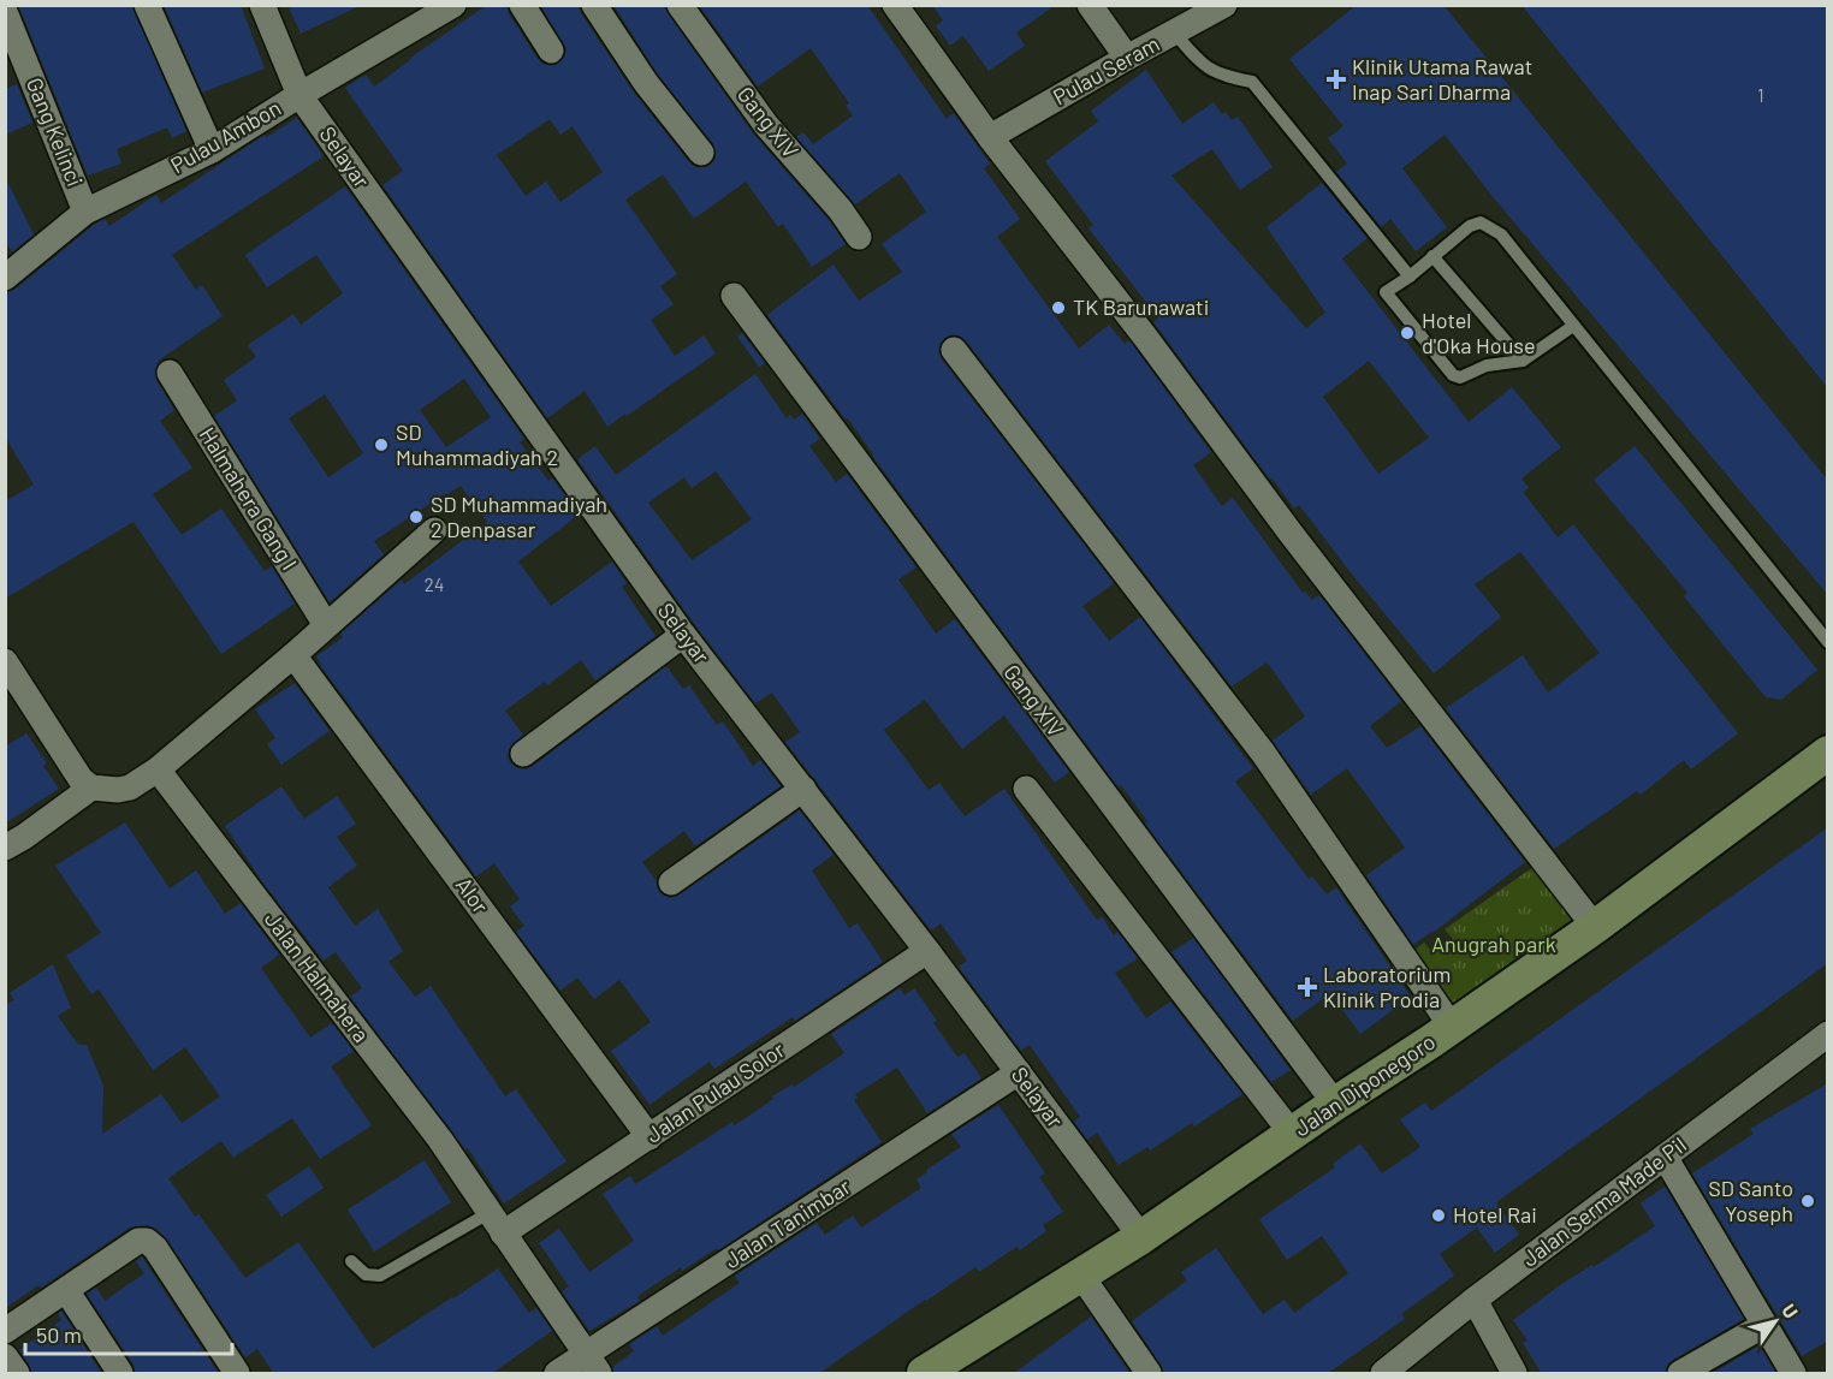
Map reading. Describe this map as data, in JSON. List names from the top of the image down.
{
  "streets": {
    "main road": ["Jalan Diponegoro"],
    "street": [
      "Pulau Seram",
      "Gang XIV",
      "Gang Kelinci",
      "Pulau Ambon",
      "Selayar",
      "Halmahera Gang I",
      "Alor",
      "Jalan Halmahera",
      "Jalan Pulau Solor",
      "Jalan Serma Made Pil",
      "Jalan Tanimbar"
    ]
  },
  "crossings": [
    ["Gang XIV", "Jalan Diponegoro"],
    ["Gang Kelinci", "Pulau Ambon"],
    ["Pulau Ambon", "Selayar"],
    ["Selayar", "Jalan Diponegoro"],
    ["Selayar", "Jalan Pulau Solor"],
    ["Selayar", "Jalan Tanimbar"],
    ["Alor", "Jalan Pulau Solor"],
    ["Jalan Halmahera", "Jalan Pulau Solor"],
    ["Jalan Halmahera", "Jalan Tanimbar"]
  ],
  "parks": ["Anugrah park"],
  "places": {
    "health": ["Klinik Utama Rawat Inap Sari Dharma", "Laboratorium Klinik Prodia"],
    "other": [
      "TK Barunawati",
      "Hotel d'Oka House",
      "SD Muhammadiyah 2",
      "SD Muhammadiyah 2 Denpasar",
      "SD Santo Yoseph",
      "Hotel Rai"
    ]
  },
  "house_numbers": ["1", "24"],
  "scale_bar": "50 m",
  "north": "top right"
}
